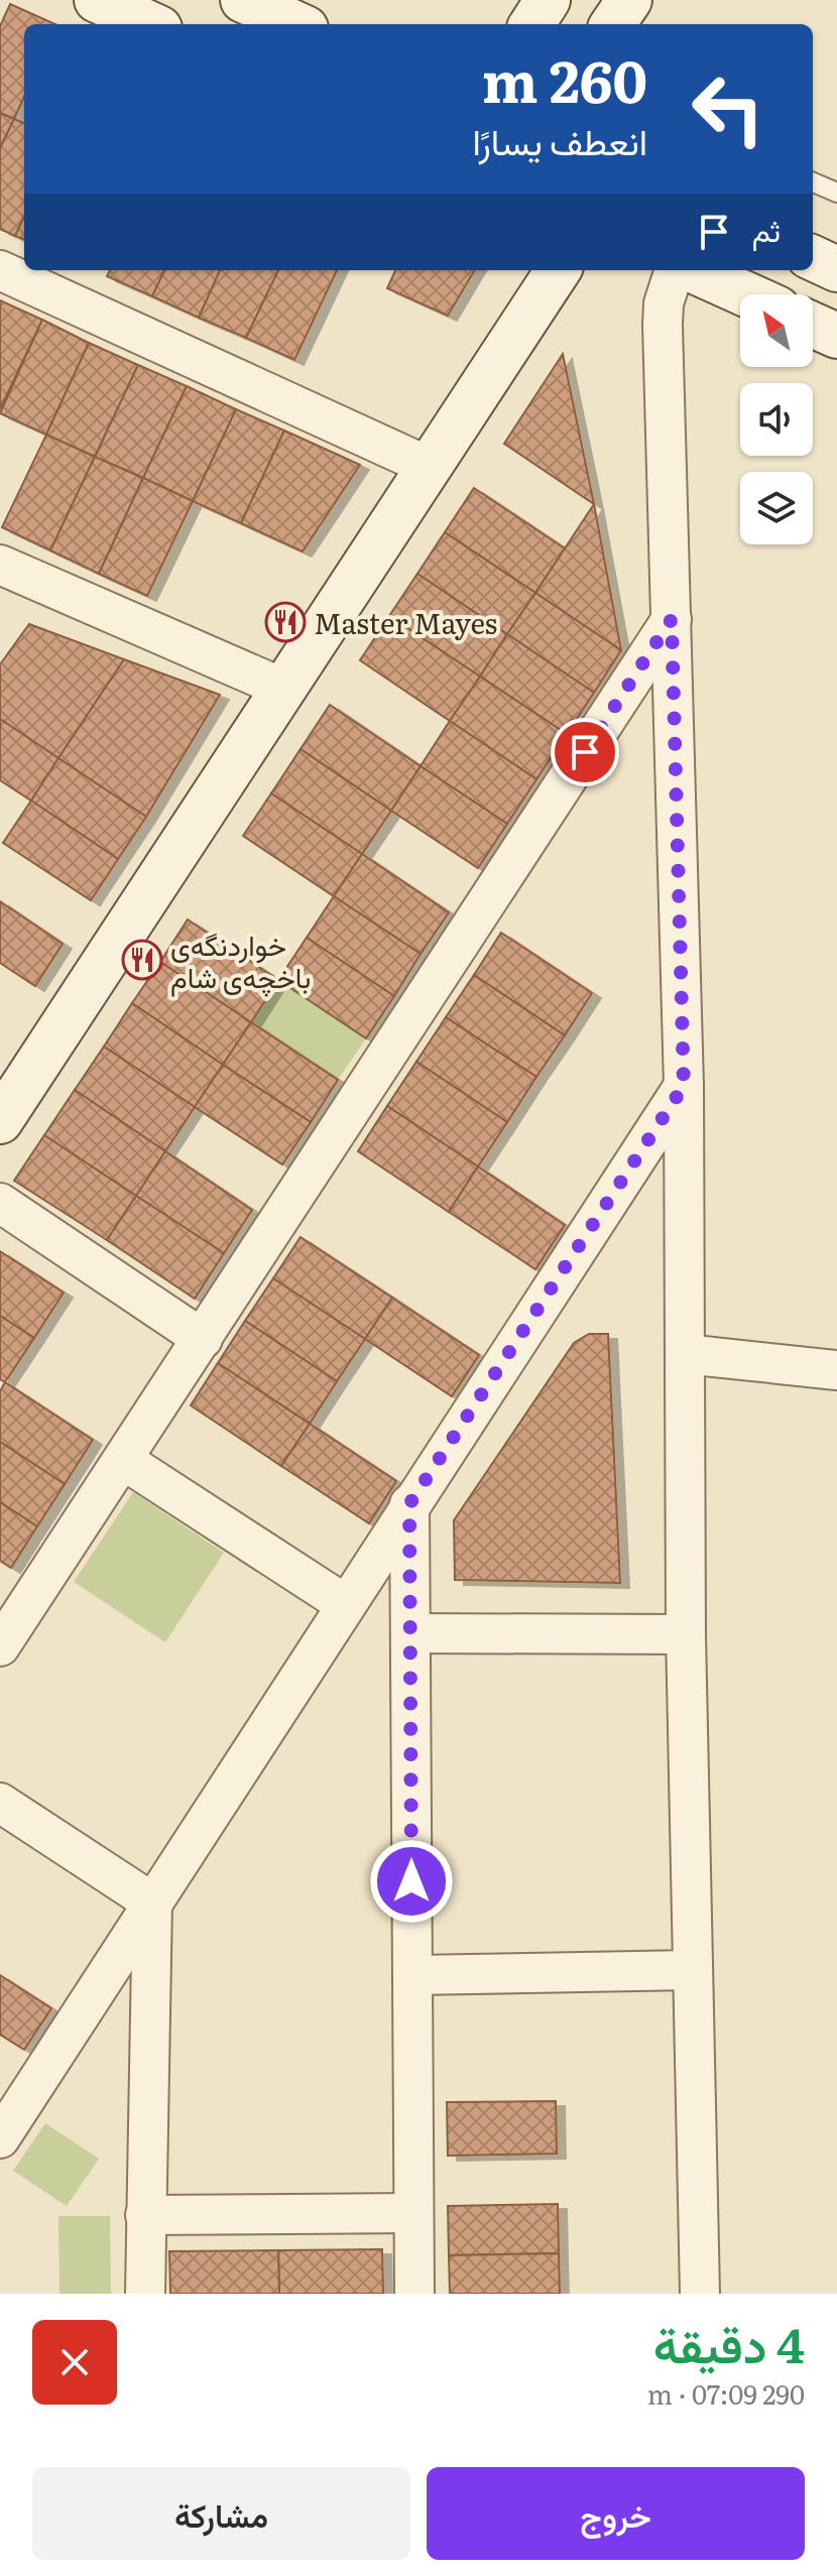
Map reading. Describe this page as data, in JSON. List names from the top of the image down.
{
  "places": {
    "restaurant": ["Master Mayes", "خواردنگەی باخچەی شام"]
  },
  "north": "top left",
  "page": {
    "turn": ["260 m", "انعطف يسارًا"],
    "then": "ثم",
    "heading": ["4 دقيقة", "290 m · 07:09"],
    "buttons": ["خروج", "مشاركة"]
  }
}
